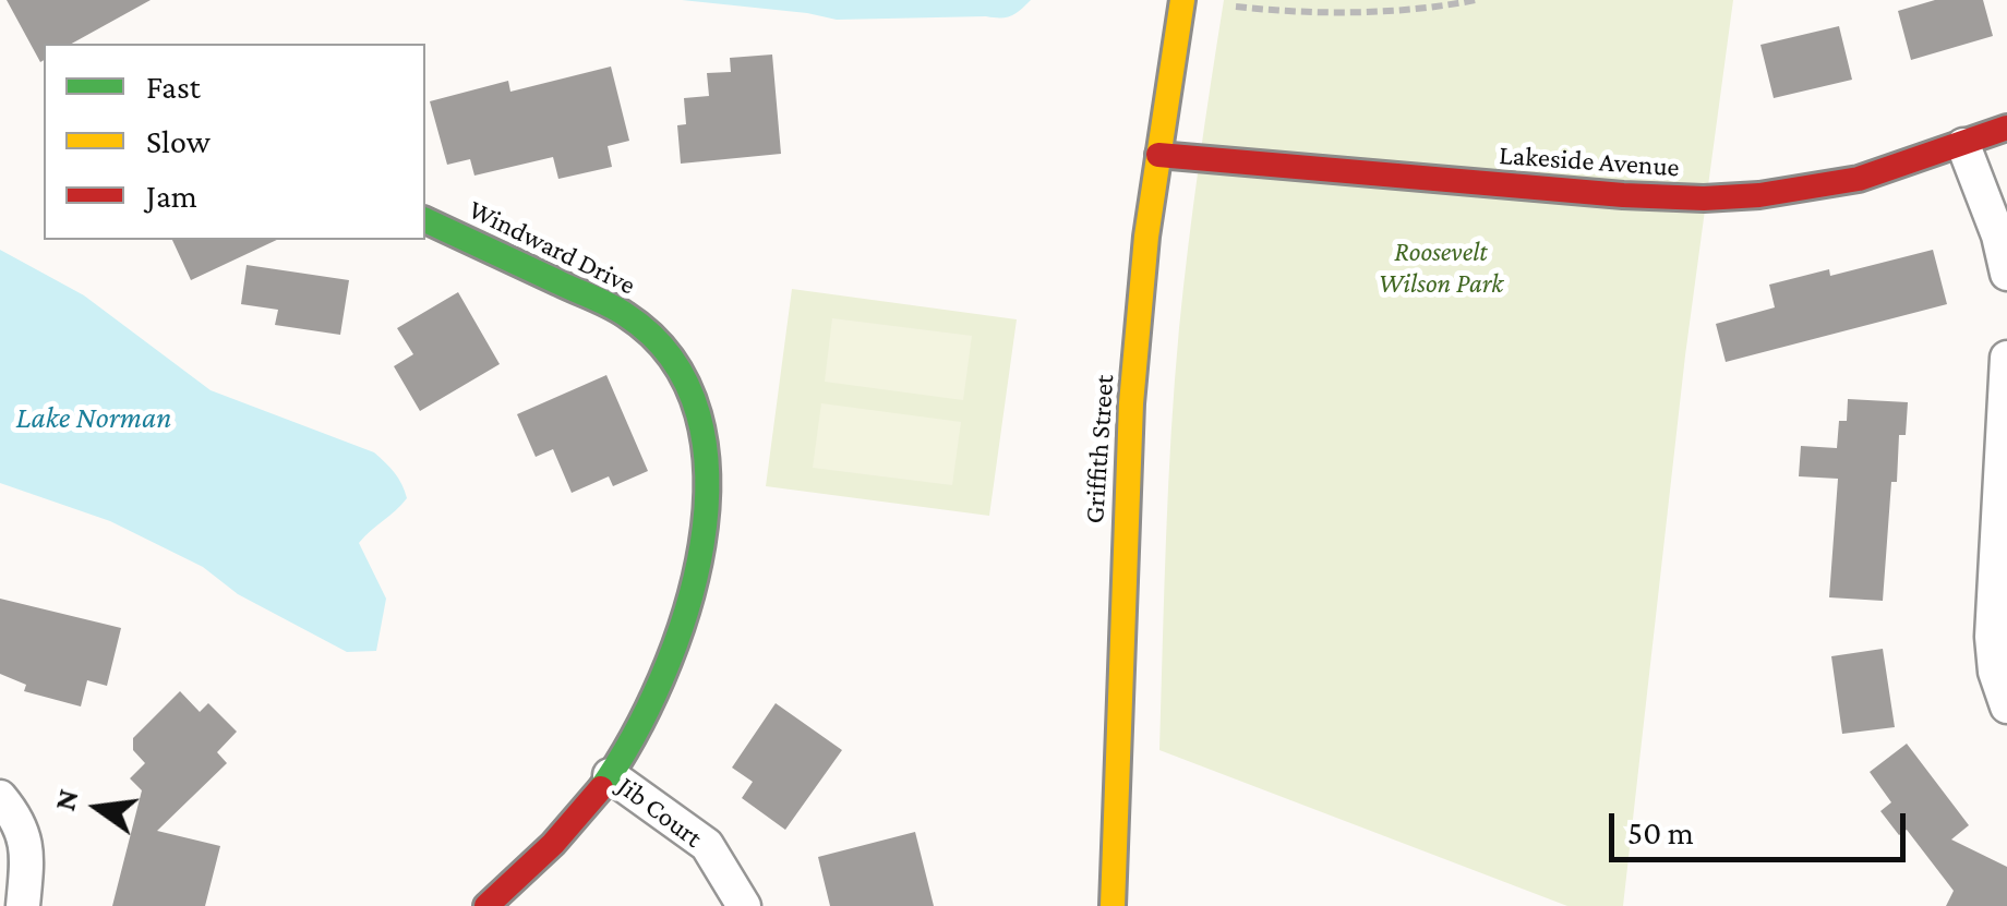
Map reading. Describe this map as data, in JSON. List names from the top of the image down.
{
  "streets": {
    "street": [
      "Lakeside Avenue",
      "Windward Drive",
      "Griffith Street",
      "Jib Court"
    ]
  },
  "crossings": [
    ["Lakeside Avenue", "Griffith Street"],
    ["Windward Drive", "Jib Court"]
  ],
  "water": ["Lake Norman"],
  "parks": ["Roosevelt Wilson Park"],
  "legend": ["Fast", "Slow", "Jam"],
  "scale_bar": "50 m",
  "north": "left"
}
